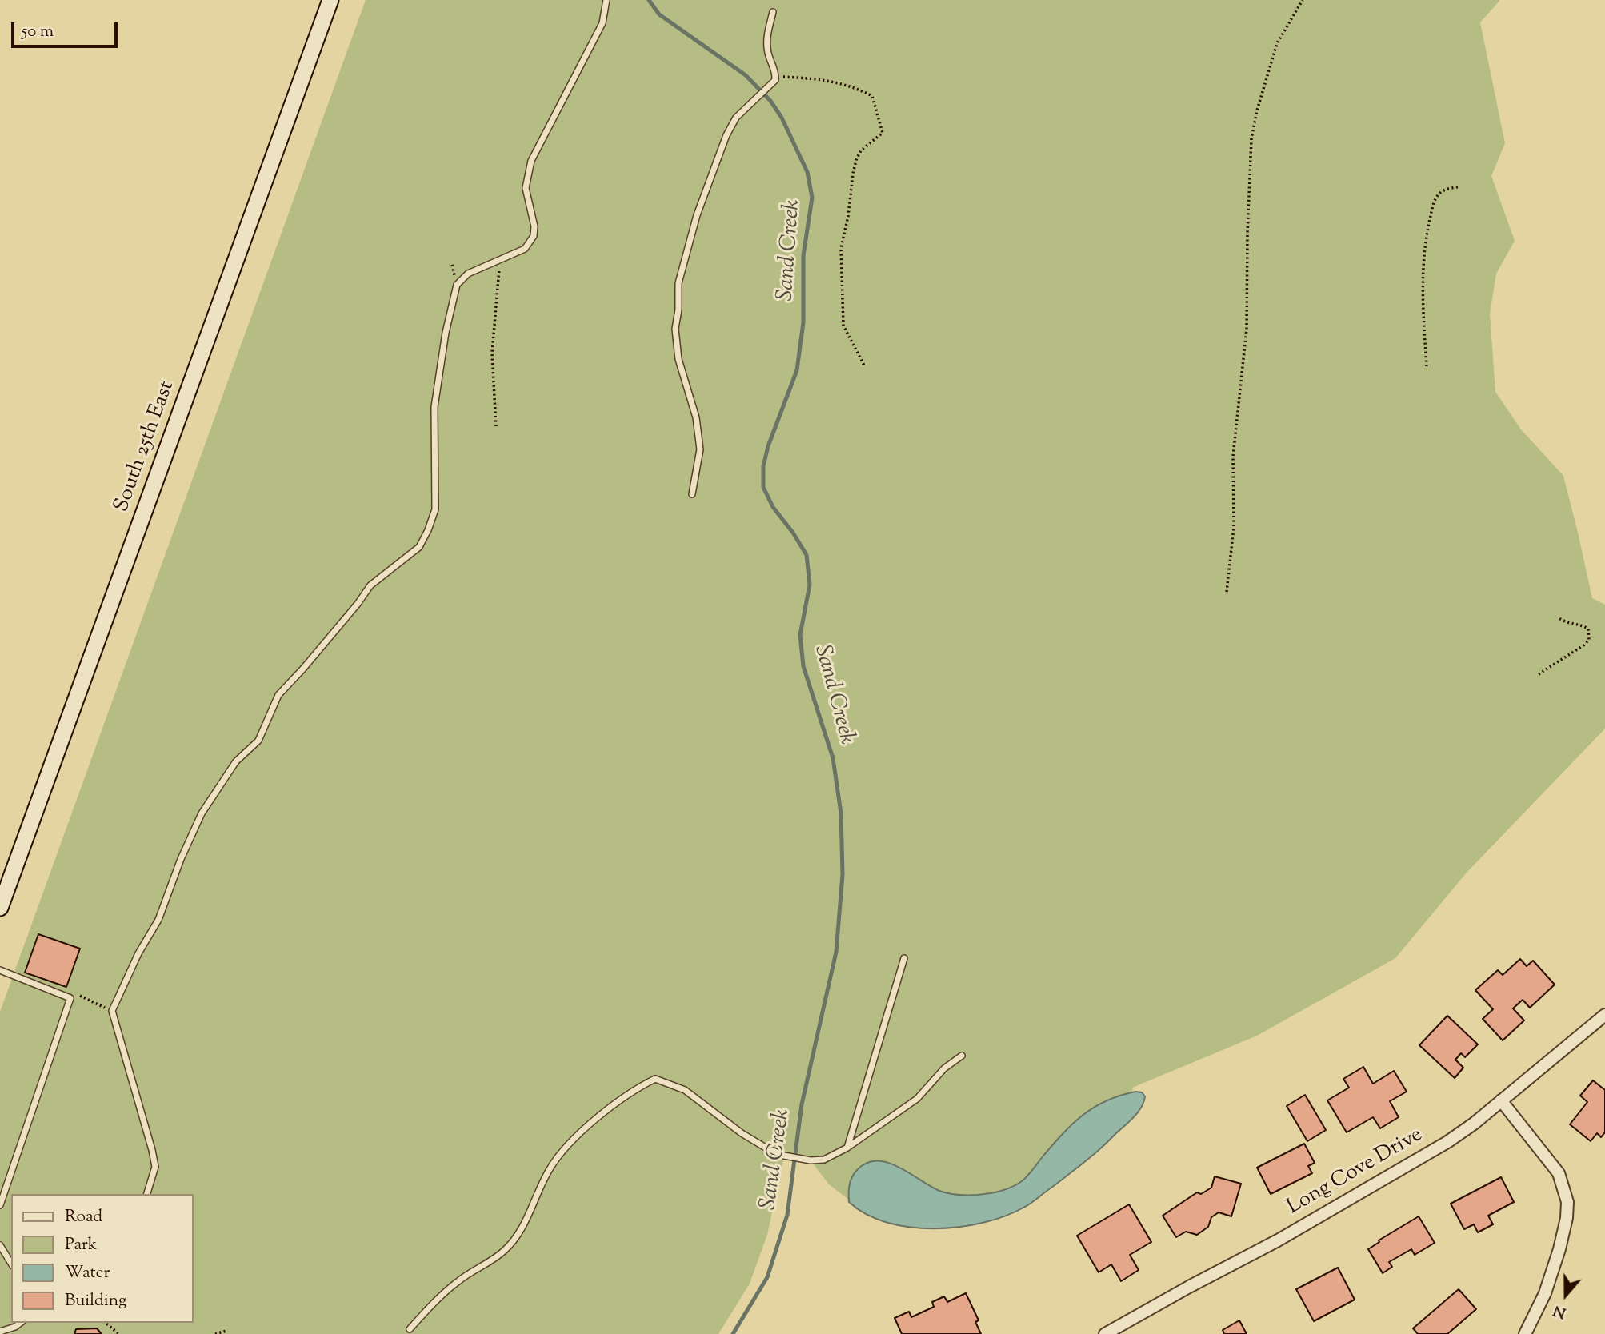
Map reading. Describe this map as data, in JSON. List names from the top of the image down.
{
  "streets": {
    "main road": ["South 25th East"],
    "street": ["Long Cove Drive"]
  },
  "water": ["Sand Creek"],
  "legend": [
    "Road",
    "Park",
    "Water",
    "Building"
  ],
  "scale_bar": "50 m",
  "north": "bottom"
}
